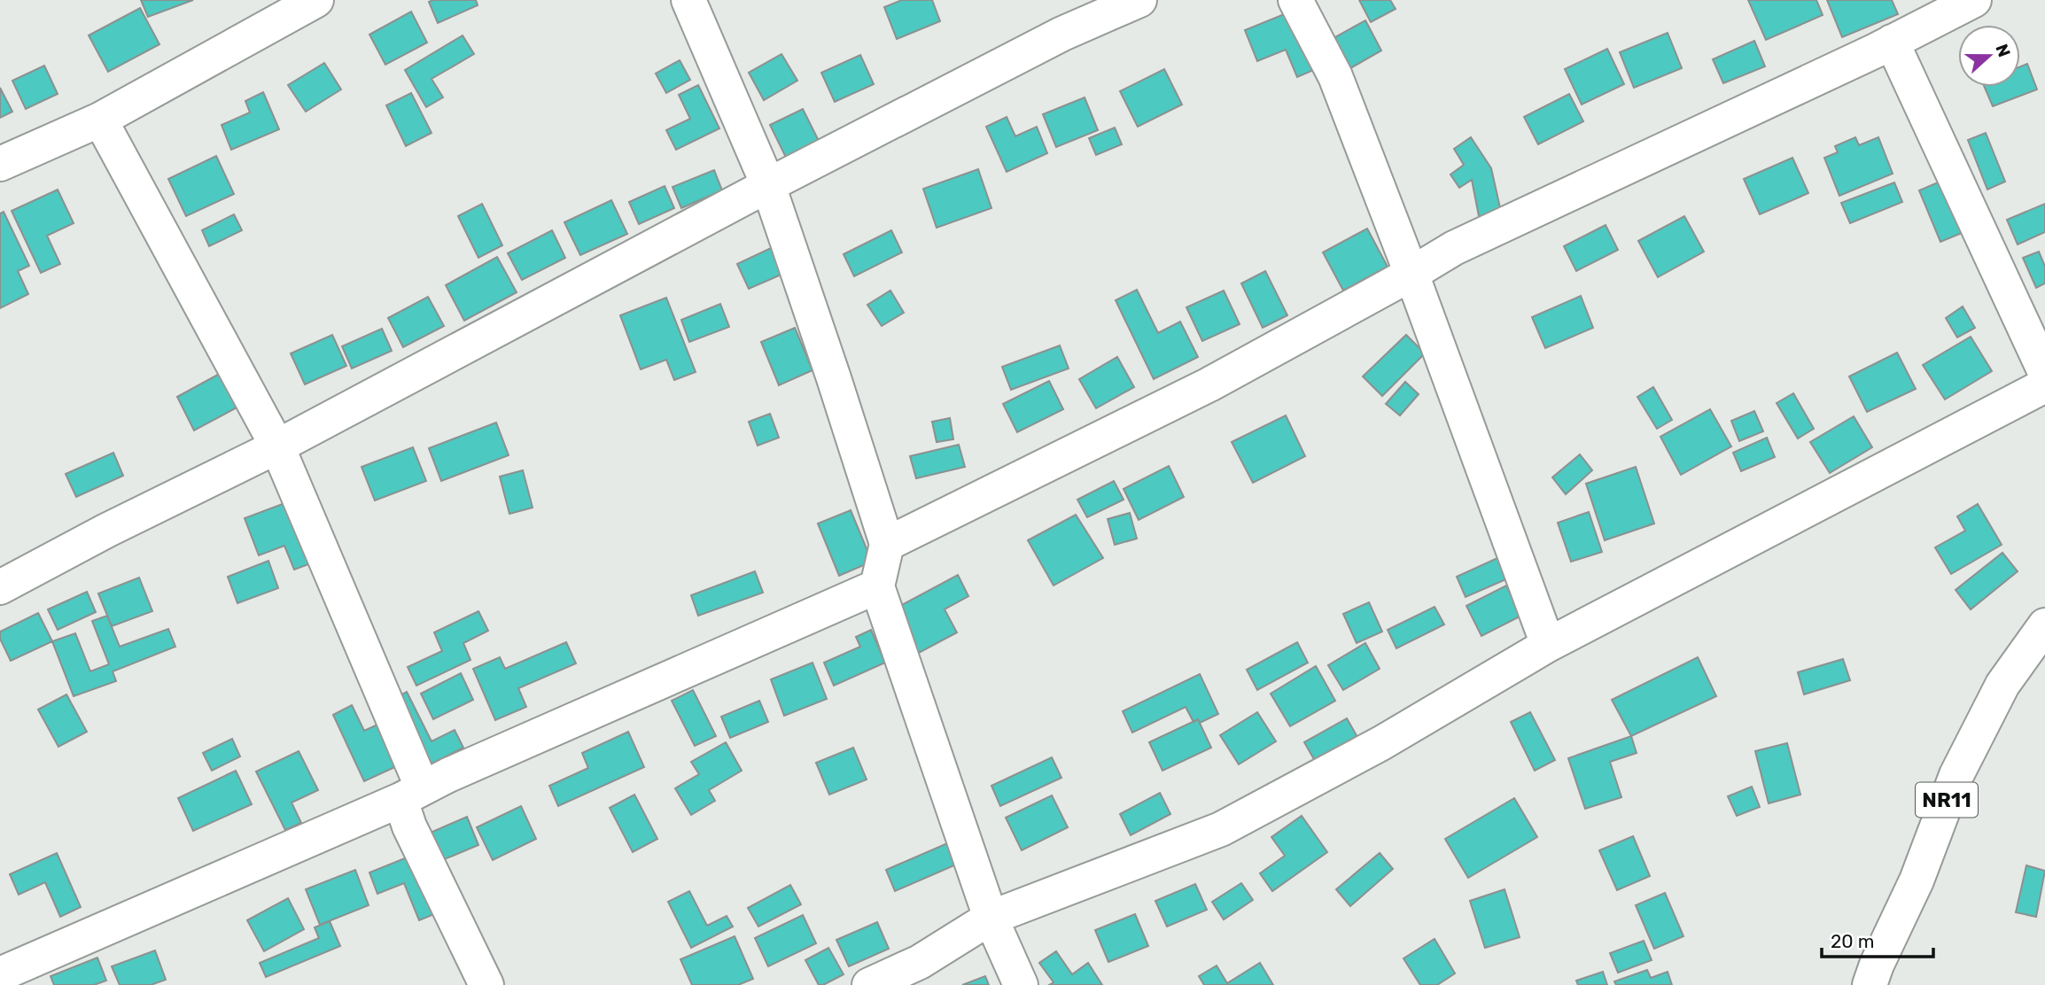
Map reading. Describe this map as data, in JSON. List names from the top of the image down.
{
  "streets": {
    "main road": ["NR11"]
  },
  "scale_bar": "20 m",
  "north": "right"
}
